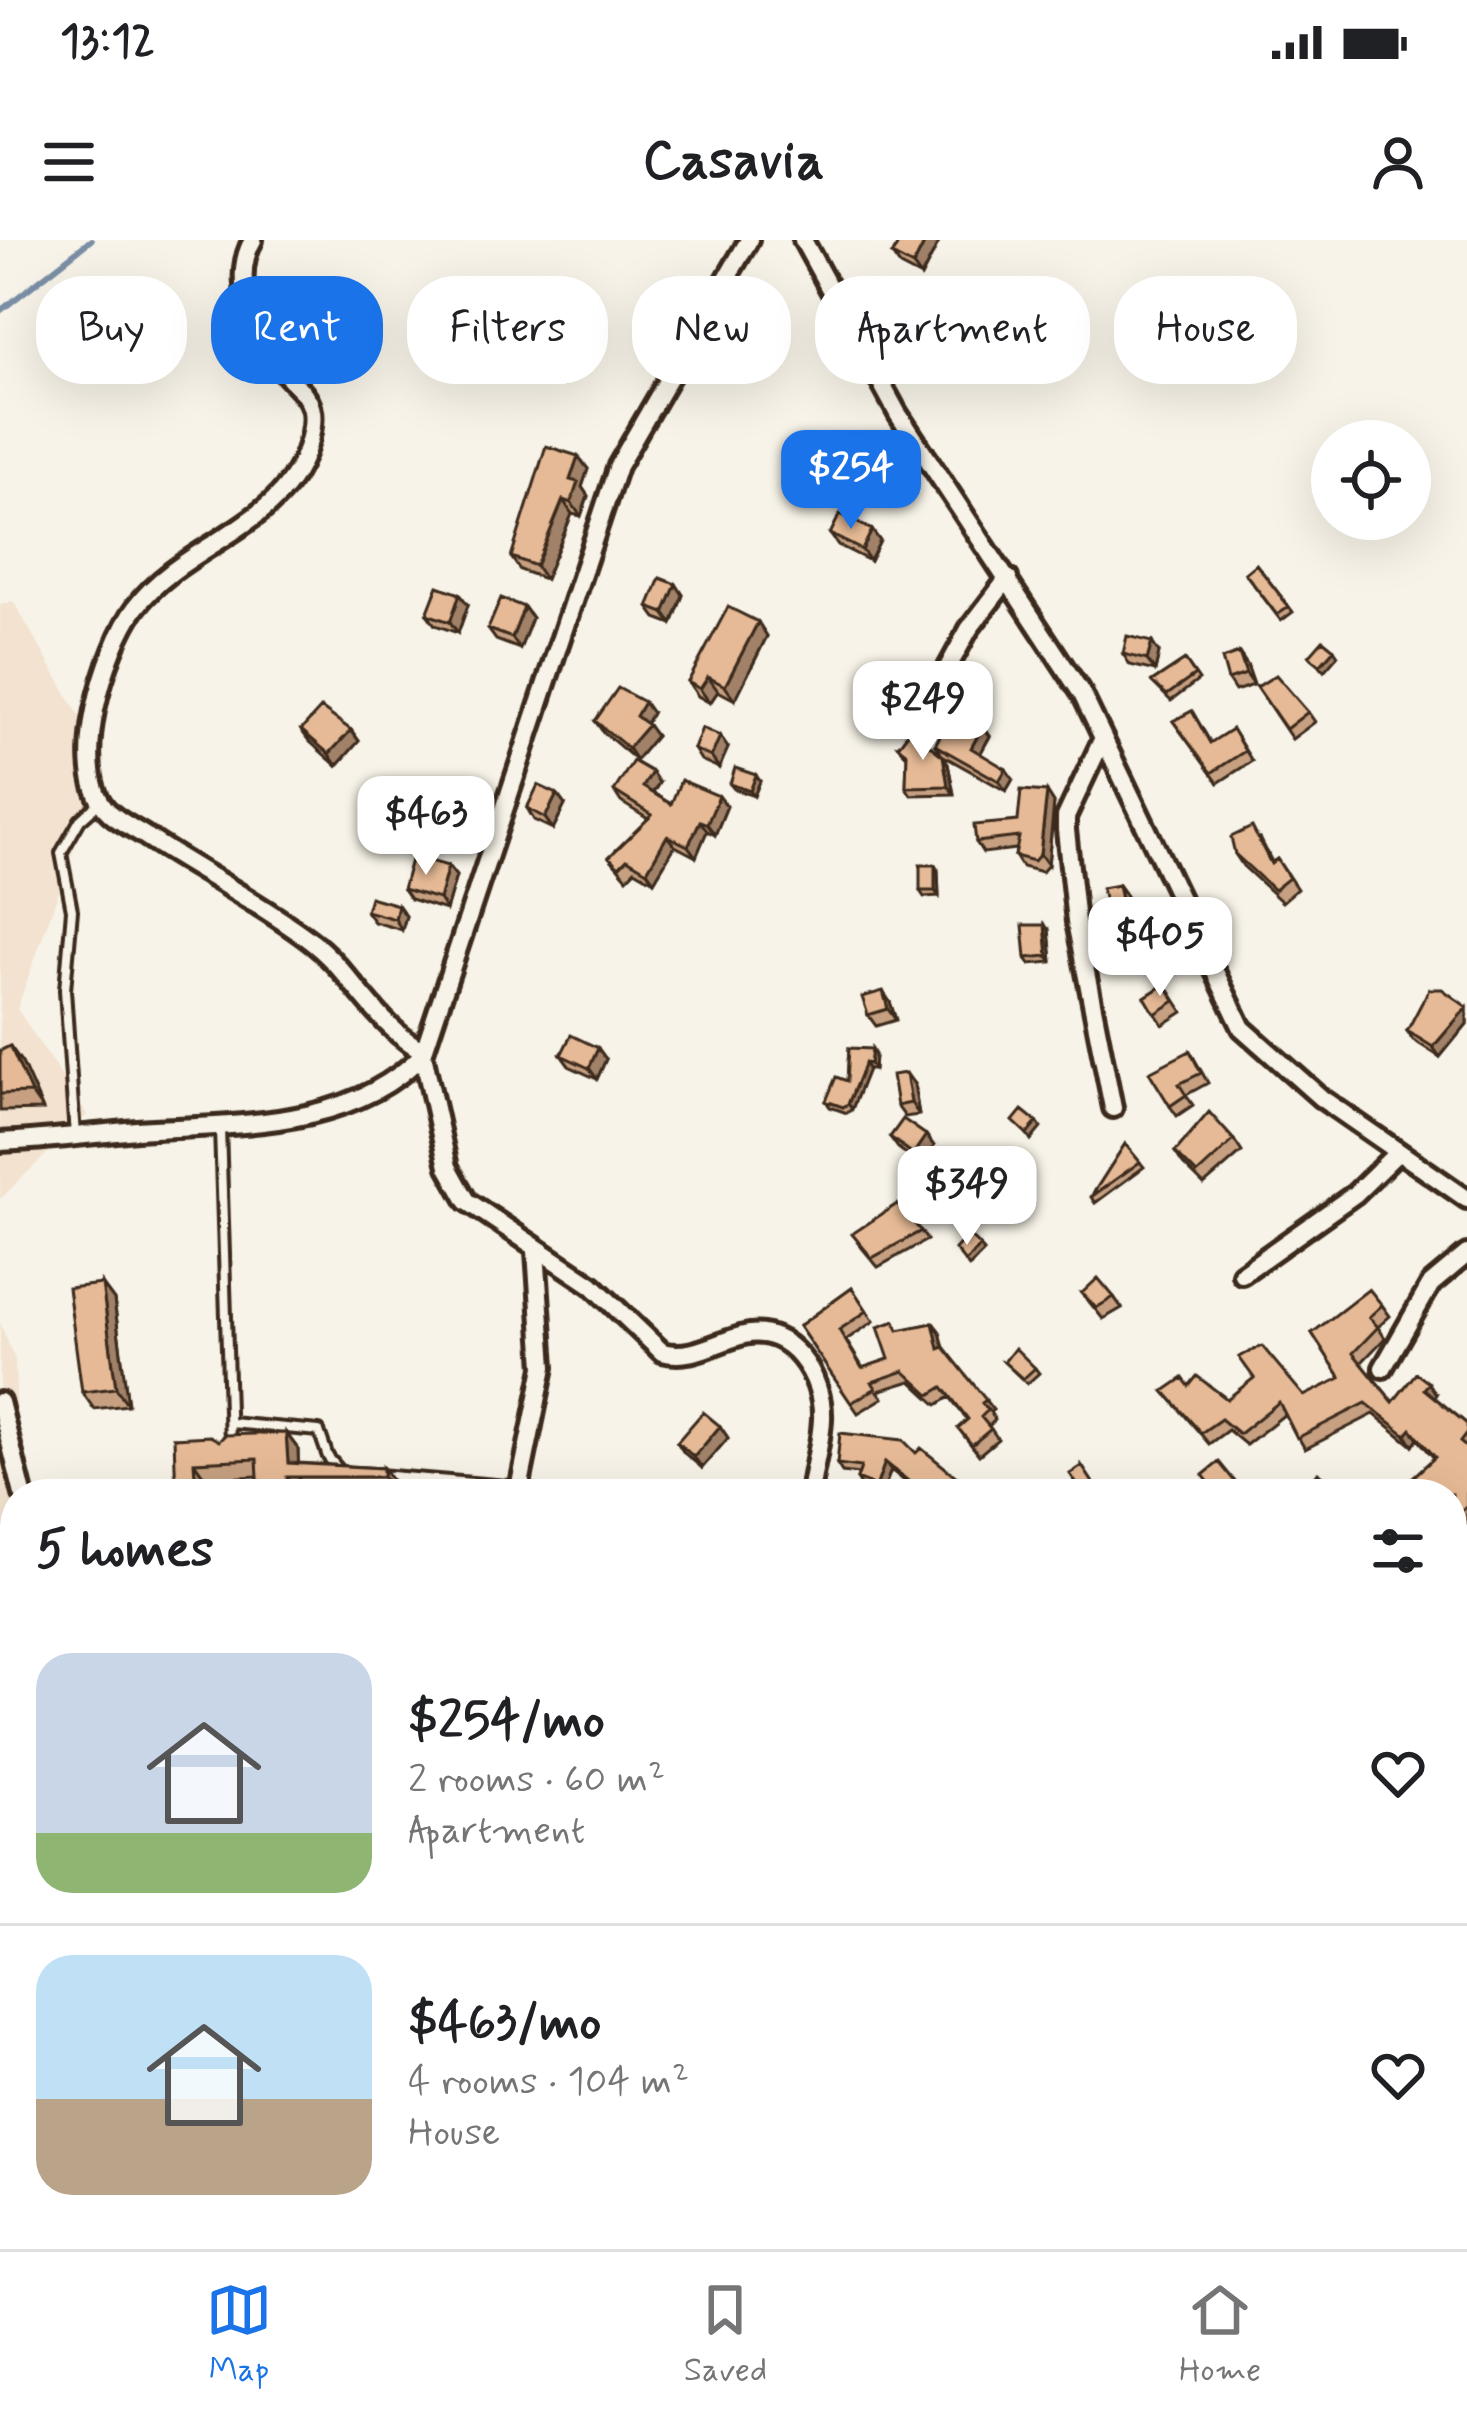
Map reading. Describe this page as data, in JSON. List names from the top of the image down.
{
  "page": {
    "status": "13:12",
    "header": "Casavia",
    "chip": [
      "Buy",
      "Rent",
      "Filters",
      "New",
      "Apartment",
      "House"
    ],
    "price": [
      "$254",
      "$249",
      "$463",
      "$405",
      "$349"
    ],
    "heading": "5 homes",
    "list": [
      {
        "name": "$254/mo",
        "note": "2 rooms · 60 m² · Apartment"
      },
      {
        "name": "$463/mo",
        "note": "4 rooms · 104 m² · House"
      }
    ],
    "tabs": ["Map", "Saved", "Home"]
  }
}
